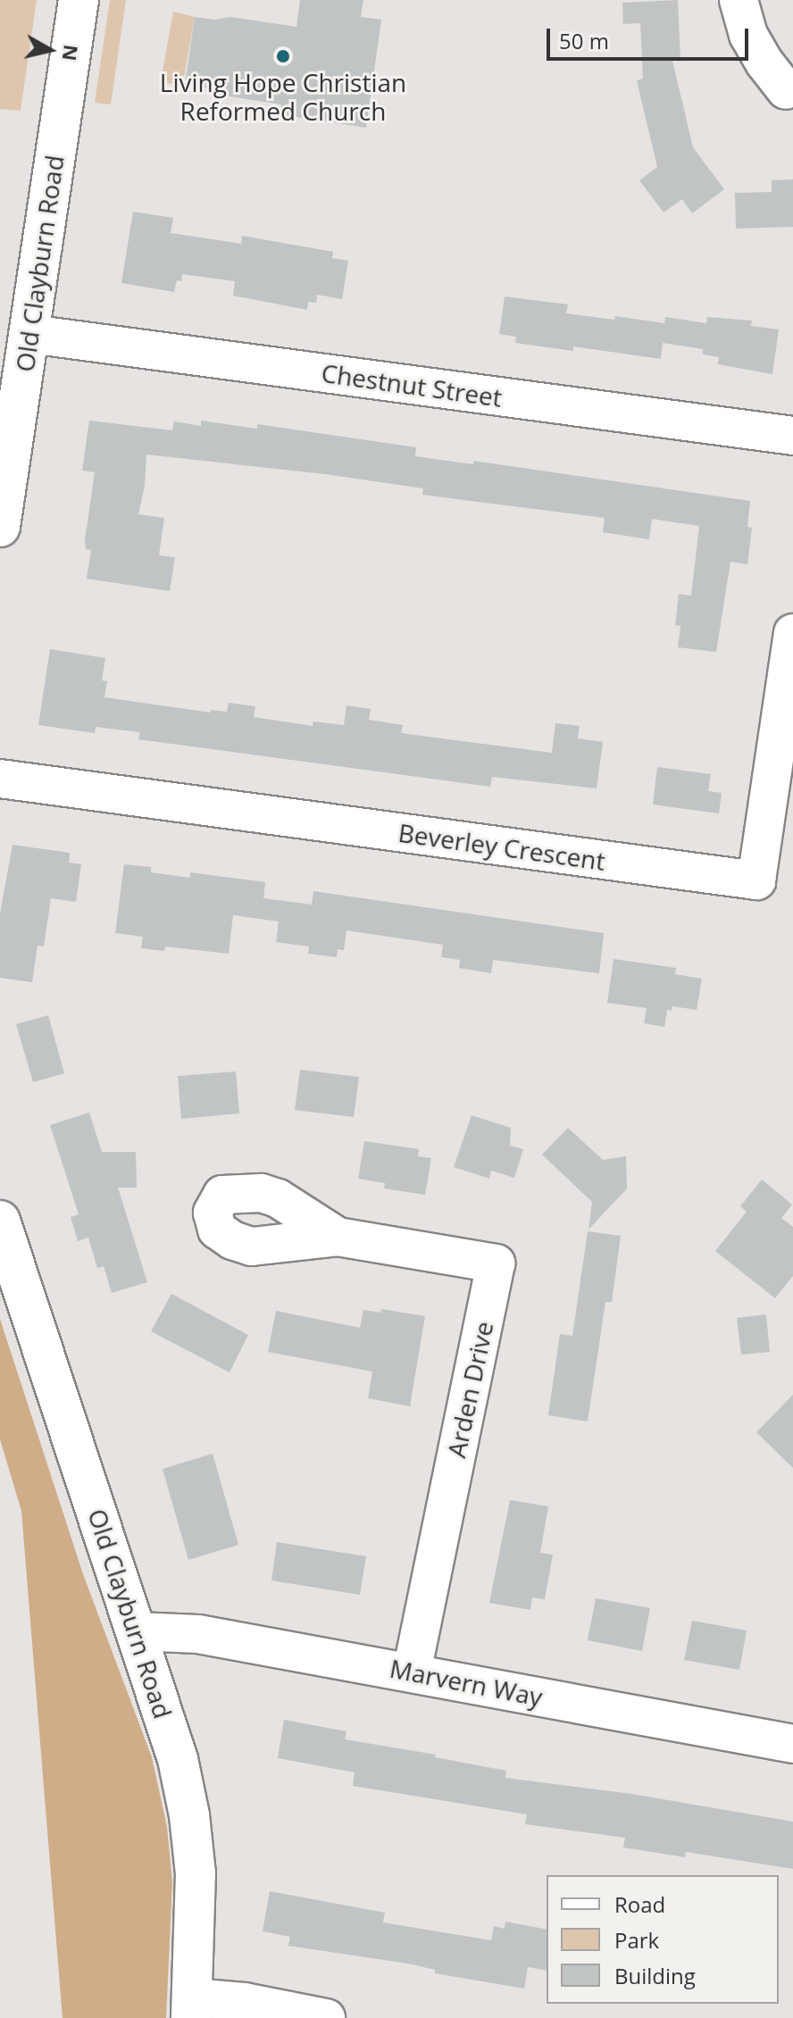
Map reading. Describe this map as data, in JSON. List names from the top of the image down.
{
  "streets": {
    "main road": ["Old Clayburn Road"],
    "street": [
      "Chestnut Street",
      "Beverley Crescent",
      "Arden Drive",
      "Marvern Way"
    ]
  },
  "crossings": [
    ["Old Clayburn Road", "Chestnut Street"],
    ["Old Clayburn Road", "Marvern Way"],
    ["Arden Drive", "Marvern Way"]
  ],
  "places": ["Living Hope Christian Reformed Church"],
  "legend": ["Road", "Park", "Building"],
  "scale_bar": "50 m",
  "north": "right"
}
